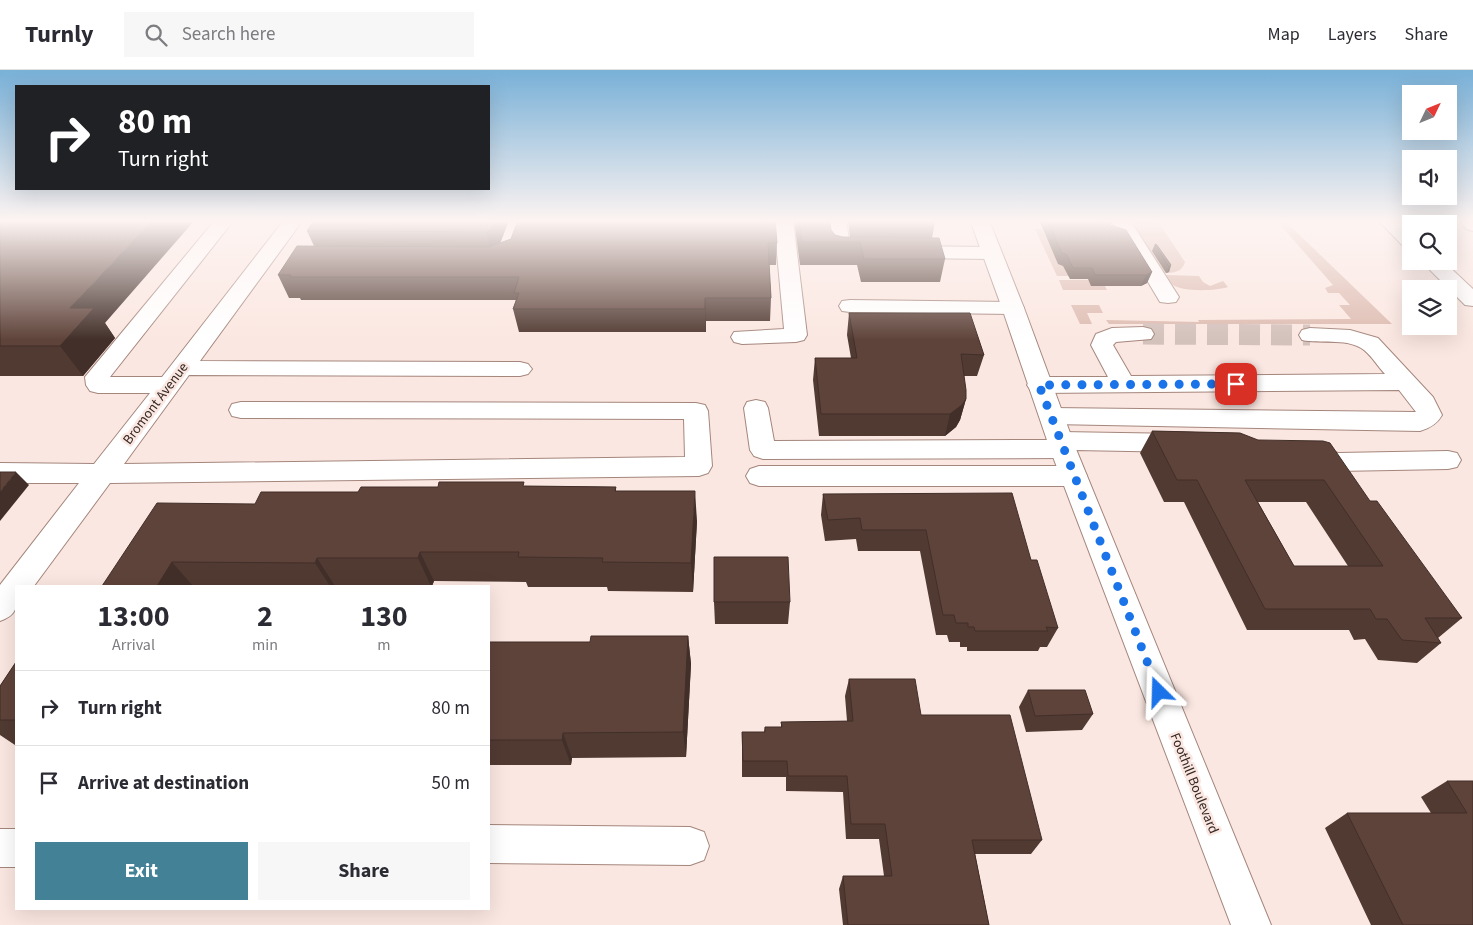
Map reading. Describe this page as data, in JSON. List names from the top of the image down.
{
  "streets": {
    "main road": ["Bromont Avenue", "Foothill Boulevard"]
  },
  "north": "top right",
  "page": {
    "header": "Turnly",
    "search": "Search here",
    "nav": ["Map", "Layers", "Share"],
    "turn": ["80 m", "Turn right"],
    "eta": [
      "13:00",
      "Arrival",
      "2",
      "min",
      "130",
      "m"
    ],
    "list": [
      {
        "name": "Turn right",
        "value": "80 m"
      },
      {
        "name": "Arrive at destination",
        "value": "50 m"
      }
    ],
    "buttons": ["Exit", "Share"]
  }
}
